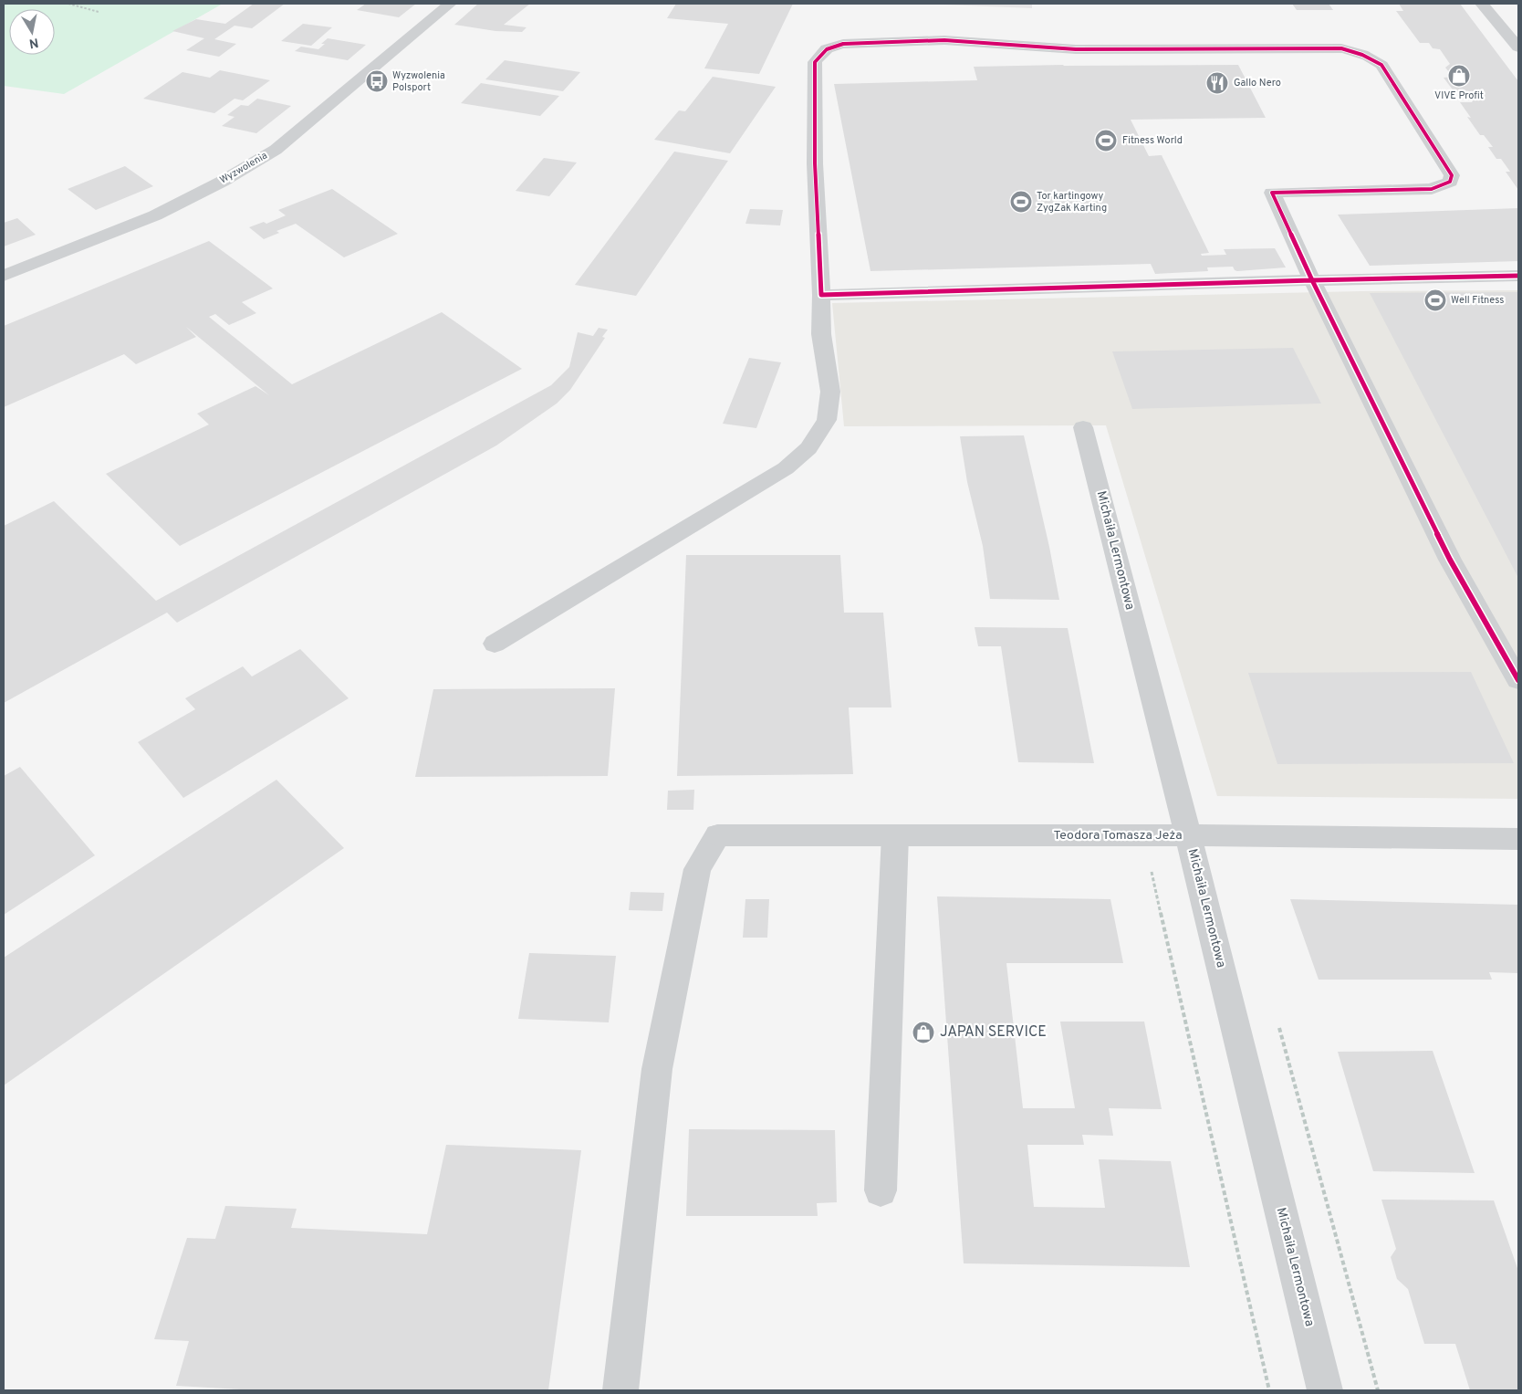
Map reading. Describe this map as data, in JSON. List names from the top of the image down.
{
  "streets": {
    "street": ["Wyzwolenia", "Michaiła Lermontowa", "Teodora Tomasza Jeża"]
  },
  "crossings": [
    ["Michaiła Lermontowa", "Teodora Tomasza Jeża"]
  ],
  "places": {
    "shop": ["VIVE Profit", "JAPAN SERVICE"],
    "bus stop": ["Wyzwolenia Polsport"],
    "restaurant": ["Gallo Nero"],
    "sports": ["Fitness World", "Tor kartingowy ZygZak Karting", "Well Fitness"]
  },
  "north": "bottom"
}
